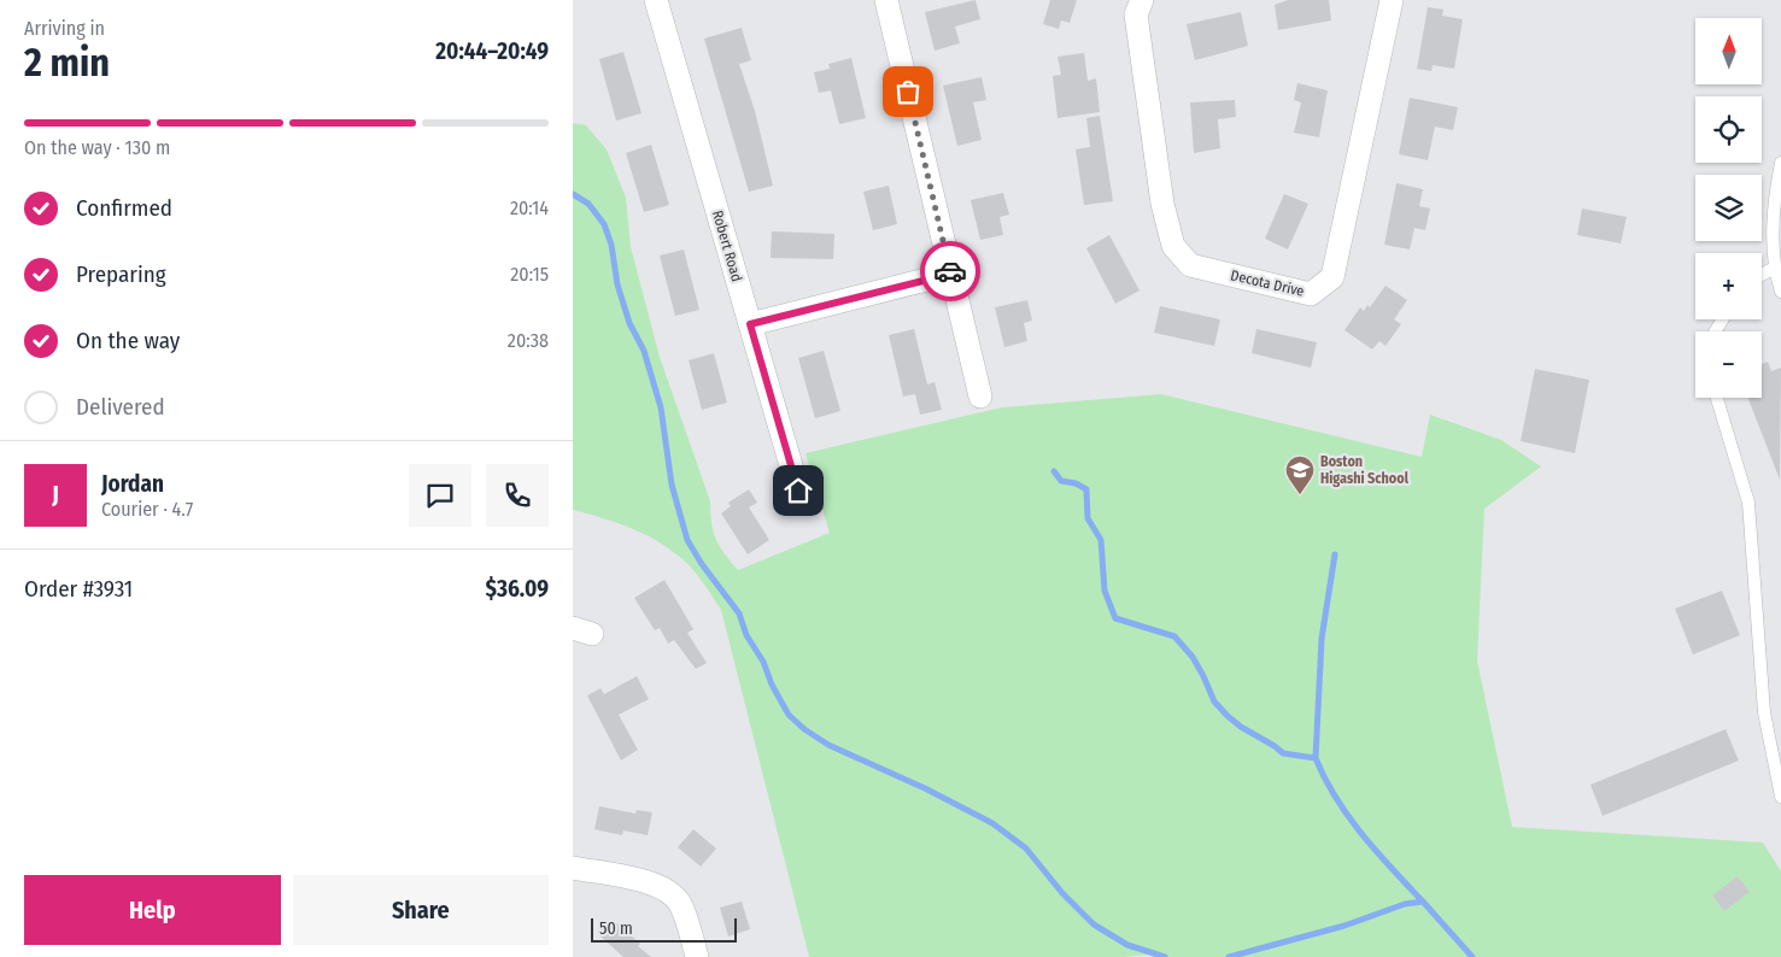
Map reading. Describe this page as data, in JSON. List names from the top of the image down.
{
  "streets": {
    "street": ["Robert Road", "Decota Drive"]
  },
  "places": {
    "school or university": ["Boston Higashi School"]
  },
  "scale_bar": "50 m",
  "north": "top",
  "page": {
    "heading": ["2 min", "Arriving in", "20:44–20:49"],
    "panel": [
      "Jordan",
      "Courier · 4.7",
      "Order #3931",
      "$36.09"
    ],
    "map_buttons": ["+", "−"],
    "bar": "On the way · 130 m",
    "list": [
      ["Confirmed", "20:14"],
      ["Preparing", "20:15"],
      ["On the way", "20:38"],
      "Delivered"
    ],
    "round": "J",
    "buttons": ["Help", "Share"],
    "scale": "50 m"
  }
}
